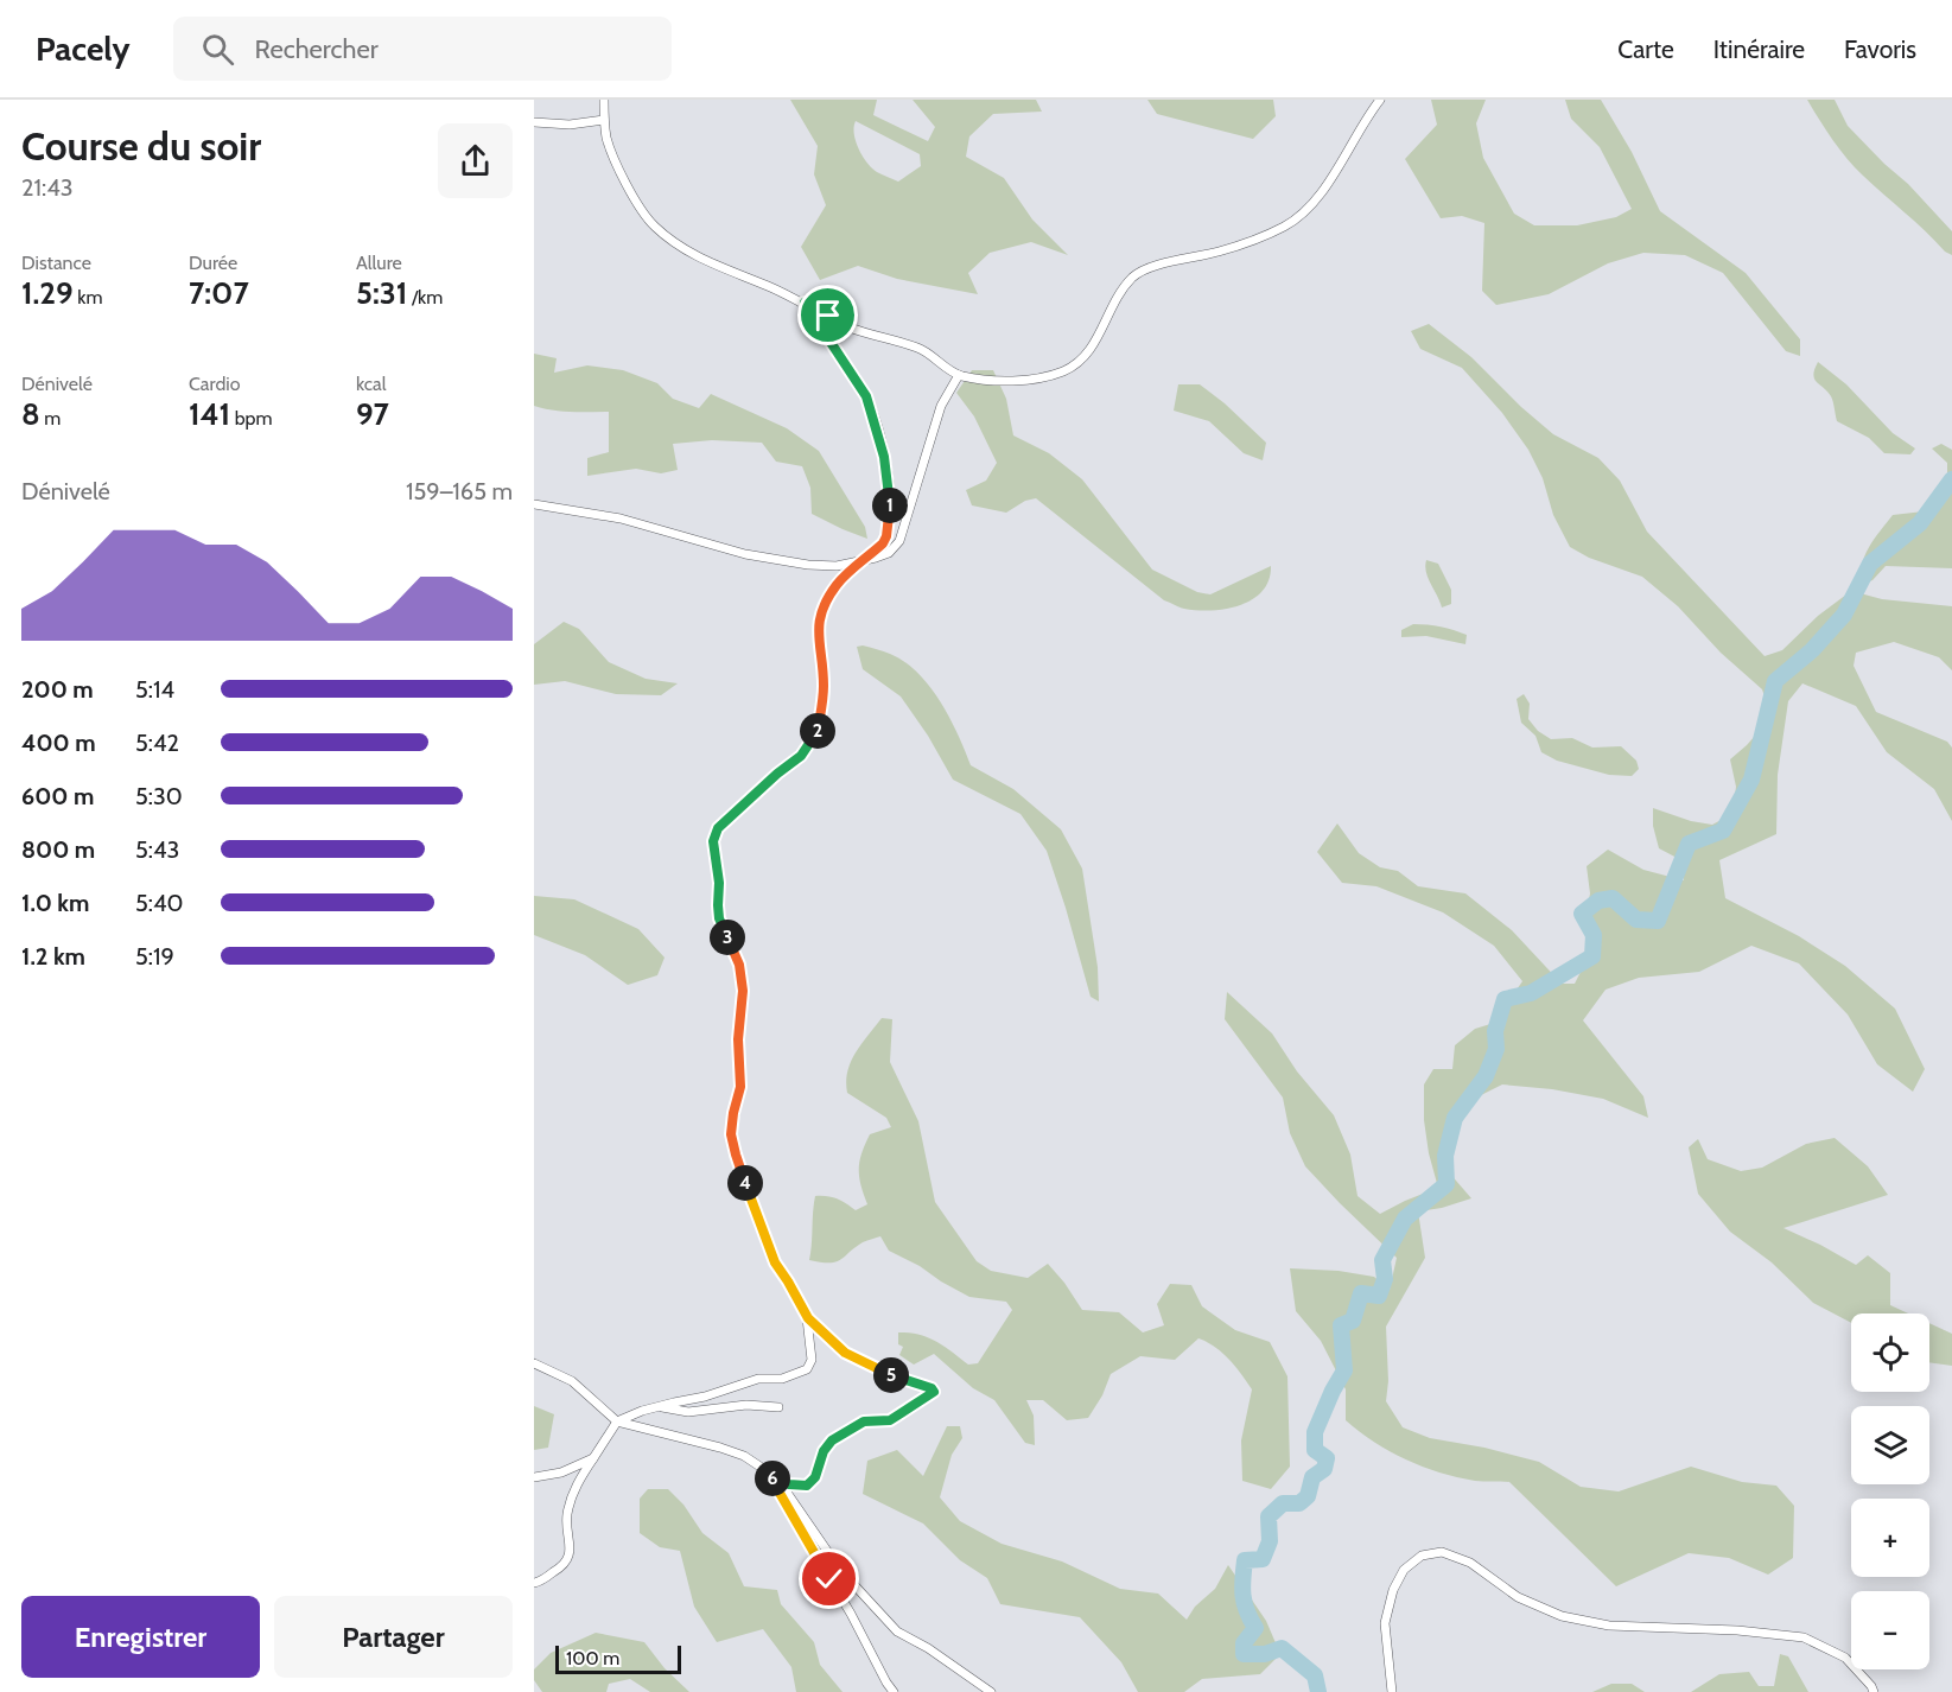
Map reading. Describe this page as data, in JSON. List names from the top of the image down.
{
  "scale_bar": "100 m",
  "page": {
    "header": "Pacely",
    "search": "Rechercher",
    "nav": ["Carte", "Itinéraire", "Favoris"],
    "heading": ["Course du soir", "21:43"],
    "stats": [
      ["Distance", "1.29 km"],
      ["Durée", "7:07"],
      ["Allure", "5:31 /km"],
      ["Dénivelé", "8 m"],
      ["Cardio", "141 bpm"],
      ["kcal", "97"]
    ],
    "chart": ["Dénivelé", "159–165 m"],
    "pins": [
      "1",
      "2",
      "3",
      "4",
      "5",
      "6"
    ],
    "list": [
      {
        "name": "200 m",
        "note": "5:14"
      },
      {
        "name": "400 m",
        "note": "5:42"
      },
      {
        "name": "600 m",
        "note": "5:30"
      },
      {
        "name": "800 m",
        "note": "5:43"
      },
      {
        "name": "1.0 km",
        "note": "5:40"
      },
      {
        "name": "1.2 km",
        "note": "5:19"
      }
    ],
    "map_buttons": ["+", "−"],
    "buttons": ["Enregistrer", "Partager"],
    "scale": "100 m"
  }
}
